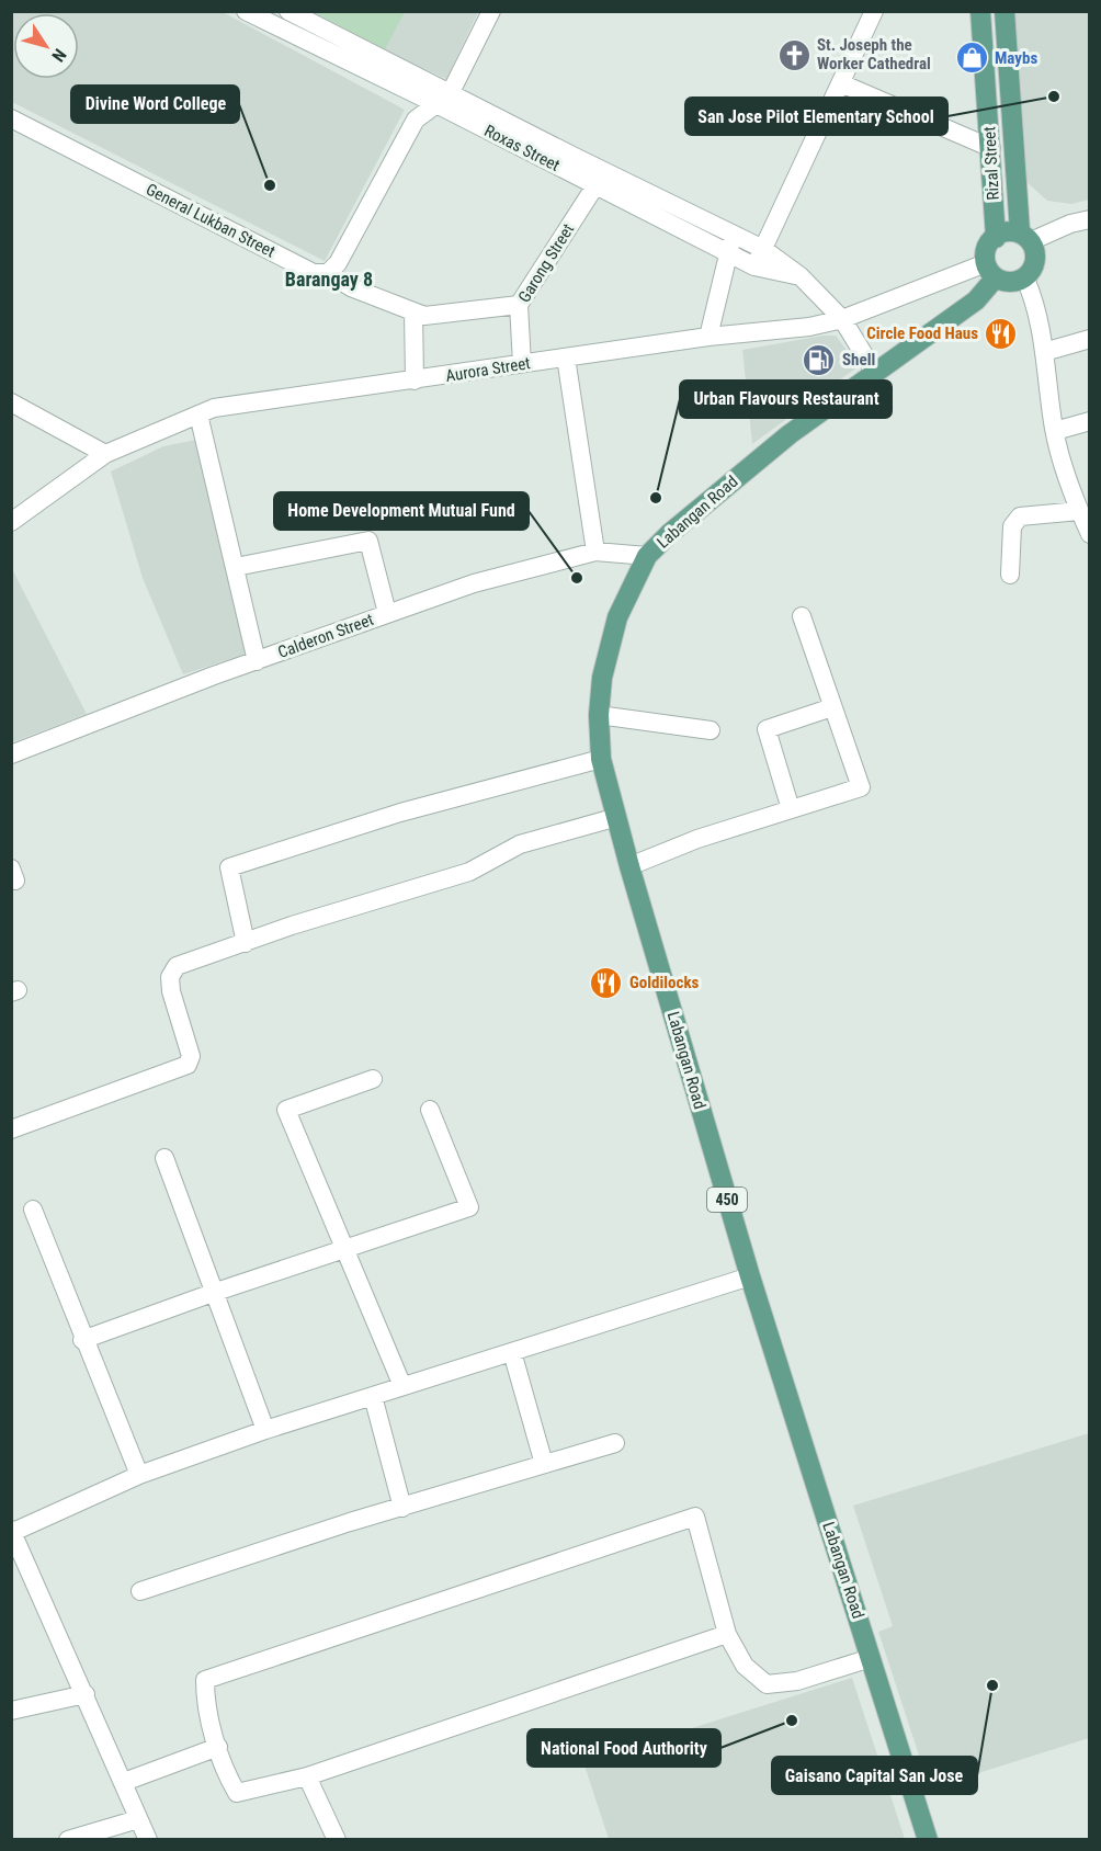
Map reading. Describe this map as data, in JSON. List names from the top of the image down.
{
  "streets": {
    "main road": ["Rizal Street", "Labangan Road", "450"],
    "street": [
      "Roxas Street",
      "General Lukban Street",
      "Garong Street",
      "Aurora Street",
      "Calderon Street"
    ]
  },
  "crossings": [
    ["Roxas Street", "Garong Street"],
    ["Roxas Street", "Aurora Street"],
    ["Roxas Street", "Labangan Road"],
    ["Rizal Street", "Aurora Street"],
    ["Rizal Street", "Labangan Road"],
    ["General Lukban Street", "Garong Street"],
    ["Garong Street", "Aurora Street"],
    ["Aurora Street", "Labangan Road"],
    ["Labangan Road", "Calderon Street"]
  ],
  "districts": ["Barangay 8"],
  "places": {
    "church": ["St. Joseph the Worker Cathedral"],
    "shop": ["Maybs"],
    "other": [
      "San Jose Pilot Elementary School",
      "Divine Word College",
      "Urban Flavours Restaurant",
      "Home Development Mutual Fund",
      "Gaisano Capital San Jose",
      "National Food Authority"
    ],
    "restaurant": ["Circle Food Haus", "Goldilocks"],
    "fuel station": ["Shell"]
  },
  "north": "bottom right"
}
